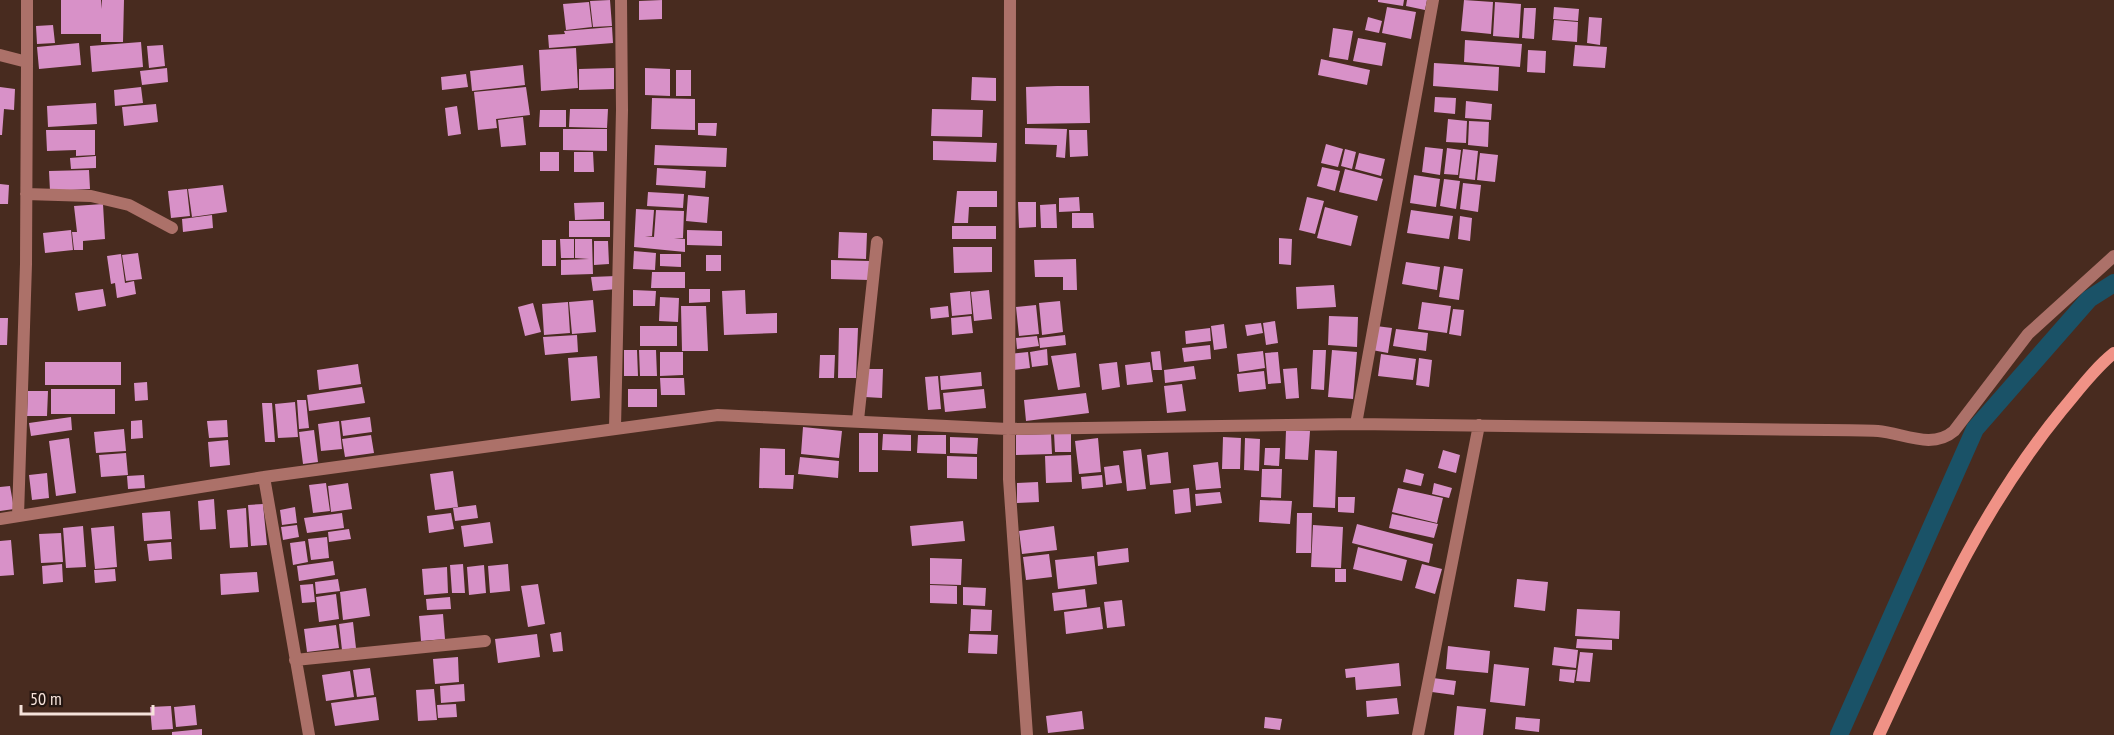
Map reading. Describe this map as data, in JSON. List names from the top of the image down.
{
  "scale_bar": "50 m"
}
